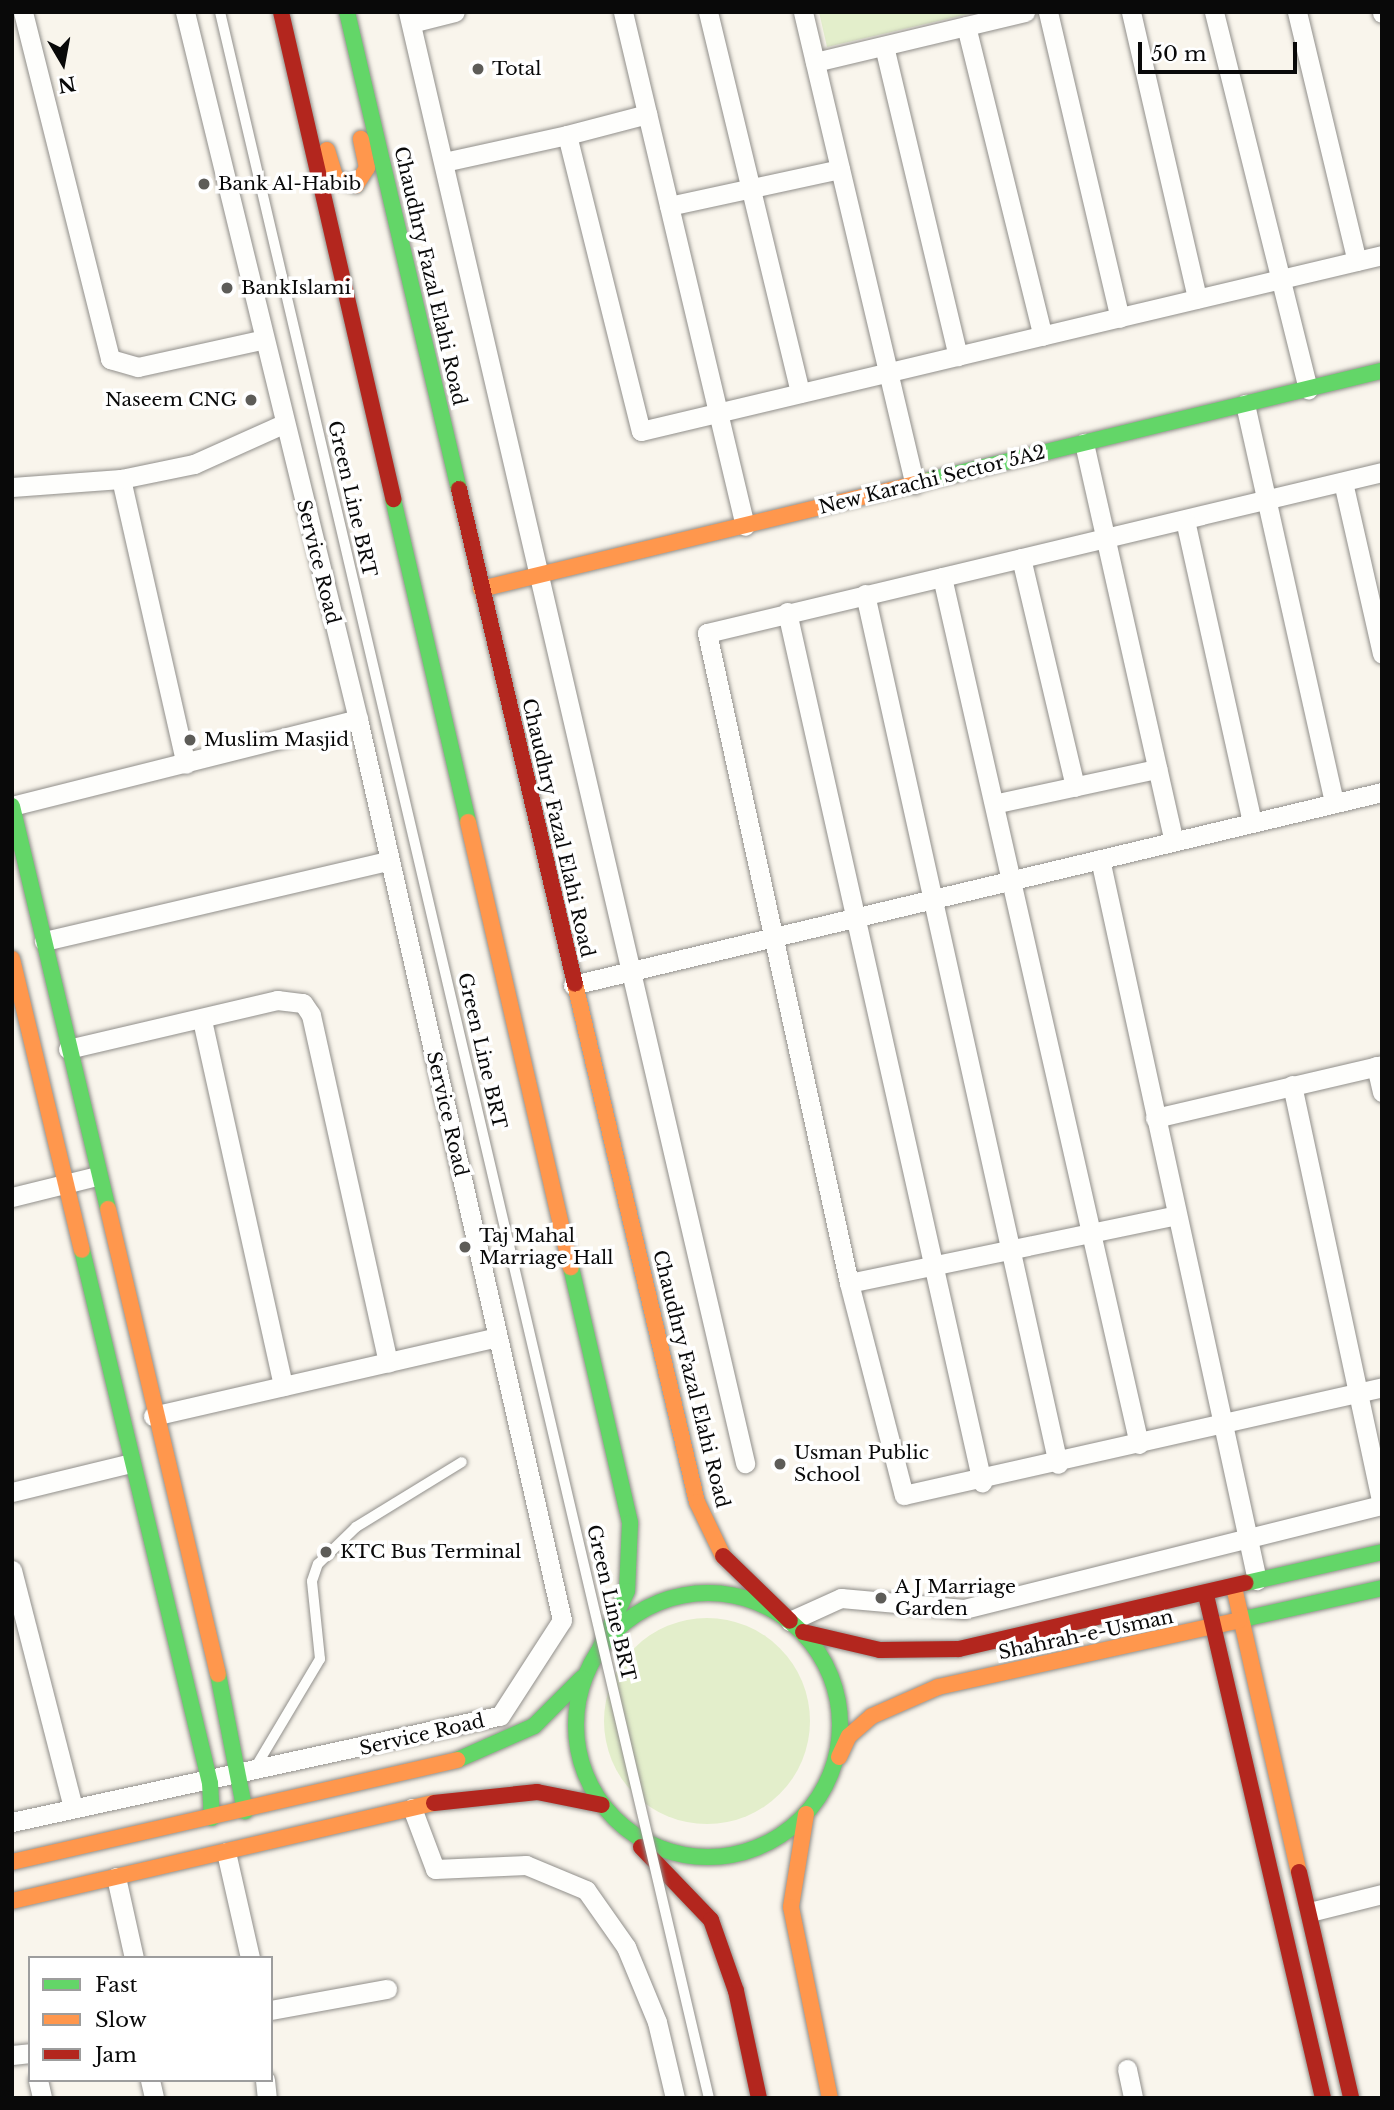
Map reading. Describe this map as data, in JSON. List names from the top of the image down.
{
  "streets": {
    "main road": ["Chaudhry Fazal Elahi Road", "New Karachi Sector 5A2", "Shahrah-e-Usman"],
    "street": ["Service Road"],
    "lane": ["Green Line BRT"]
  },
  "crossings": [
    ["Chaudhry Fazal Elahi Road", "New Karachi Sector 5A2"],
    ["Chaudhry Fazal Elahi Road", "Shahrah-e-Usman"]
  ],
  "places": [
    "Total",
    "Bank Al-Habib",
    "BankIslami",
    "Naseem CNG",
    "Muslim Masjid",
    "Taj Mahal Marriage Hall",
    "Usman Public School",
    "KTC Bus Terminal",
    "A J Marriage Garden"
  ],
  "legend": ["Fast", "Slow", "Jam"],
  "scale_bar": "50 m",
  "north": "bottom"
}
